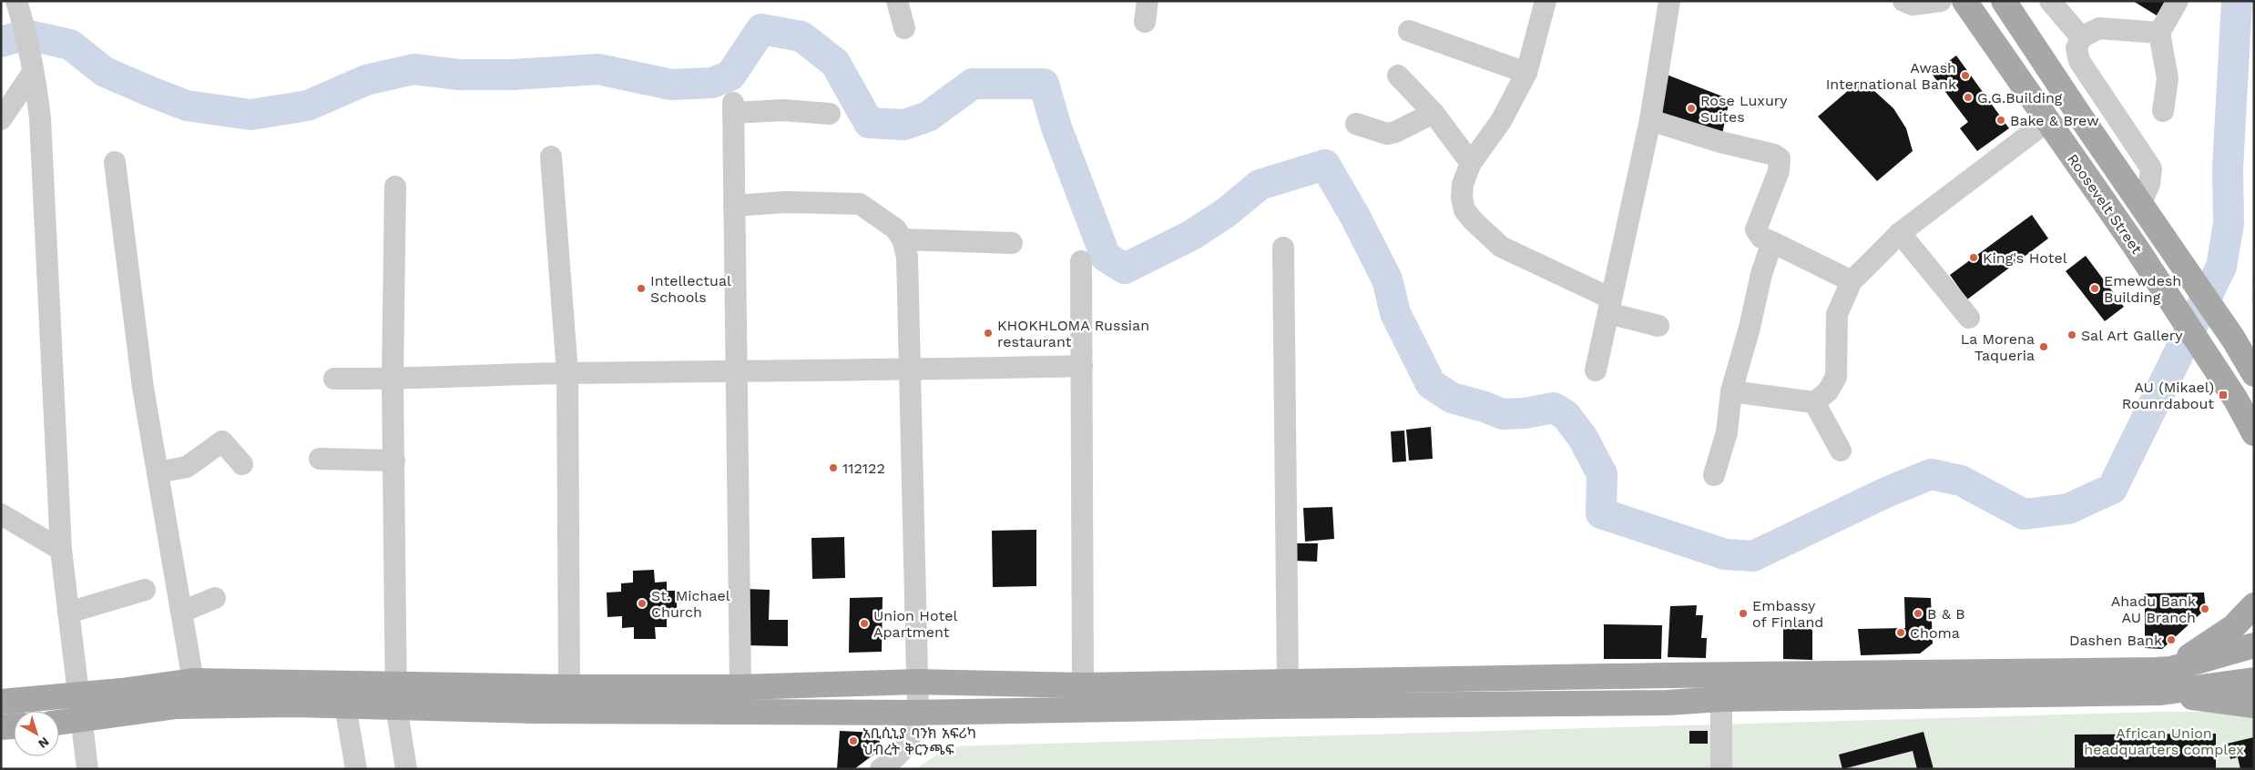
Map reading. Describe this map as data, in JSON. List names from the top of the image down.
{
  "streets": {
    "main road": ["Roosevelt Street"]
  },
  "parks": ["African Union headquarters complex"],
  "places": {
    "other": [
      "Awash International Bank",
      "G.G.Building",
      "Rose Luxury Suites",
      "Bake & Brew",
      "King's Hotel",
      "Intellectual Schools",
      "Emewdesh Building",
      "KHOKHLOMA Russian restaurant",
      "Sal Art Gallery",
      "La Morena Taqueria",
      "112122",
      "St. Michael Church",
      "Ahadu Bank AU Branch",
      "Embassy of Finland",
      "B & B",
      "Union Hotel Apartment",
      "Choma",
      "Dashen Bank",
      "አቢሲኒያ ባንክ አፍሪካ ህብረት ቅርንጫፍ"
    ],
    "transit": ["AU (Mikael) Rounrdabout"]
  },
  "north": "bottom right"
}
